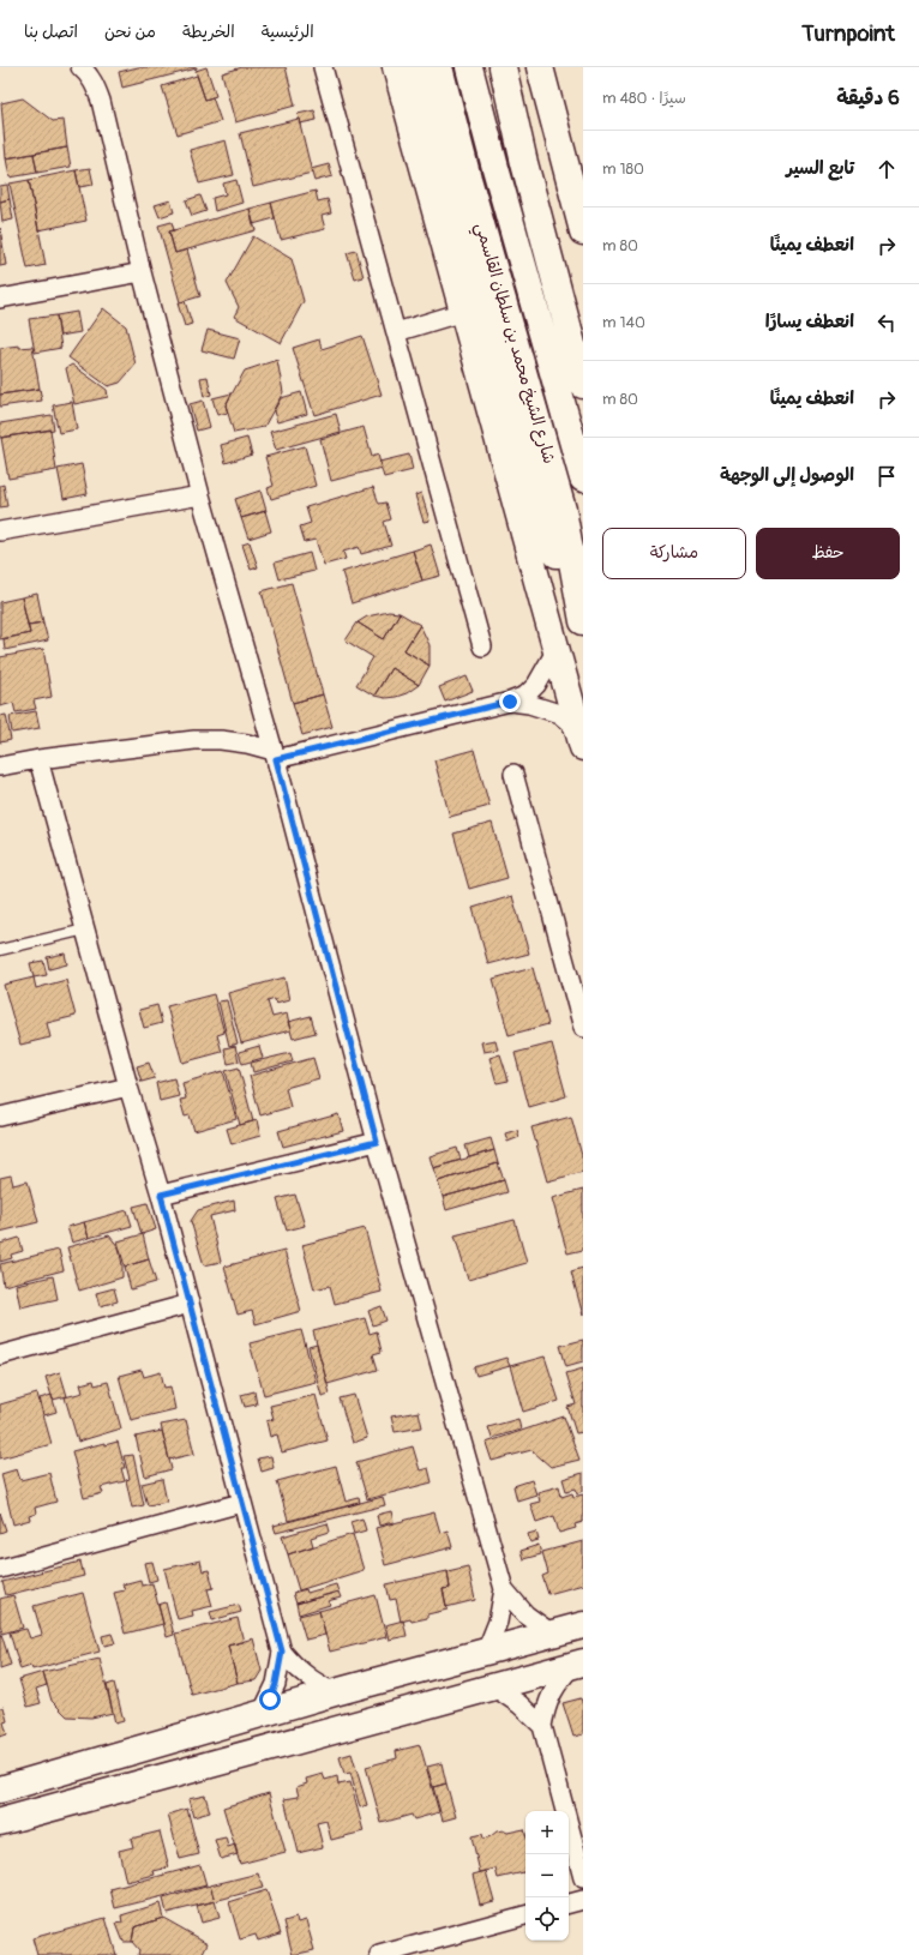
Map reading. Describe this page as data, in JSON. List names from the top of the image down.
{
  "streets": {
    "street": ["شارع الشيخ محمد بن سلطان القاسمي"]
  },
  "page": {
    "header": "Turnpoint",
    "nav": [
      "الرئيسية",
      "الخريطة",
      "من نحن",
      "اتصل بنا"
    ],
    "heading": ["6 دقيقة", "سيرًا · 480 m"],
    "list": [
      ["تابع السير", "180 m"],
      ["انعطف يمينًا", "80 m"],
      ["انعطف يسارًا", "140 m"],
      ["انعطف يمينًا", "80 m"],
      "الوصول إلى الوجهة"
    ],
    "buttons": ["حفظ", "مشاركة"],
    "map_buttons": ["+", "−"]
  }
}
